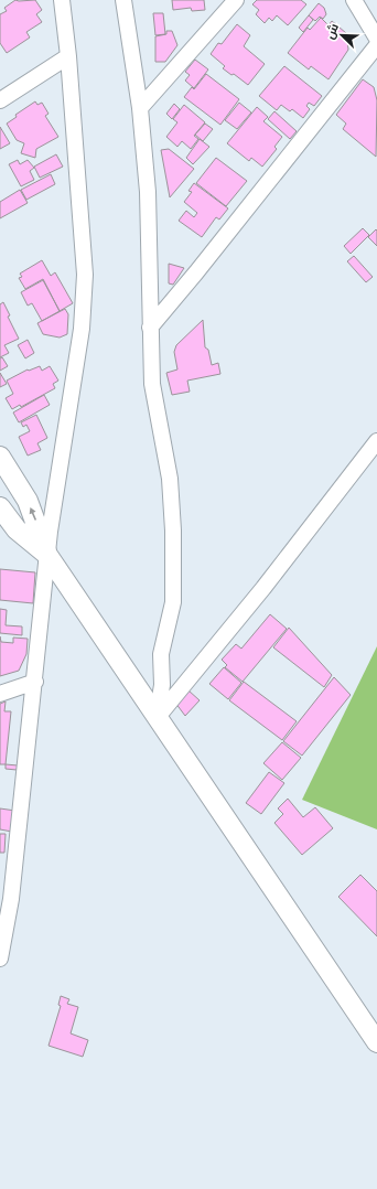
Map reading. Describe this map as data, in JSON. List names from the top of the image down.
{
  "north": "top left"
}
